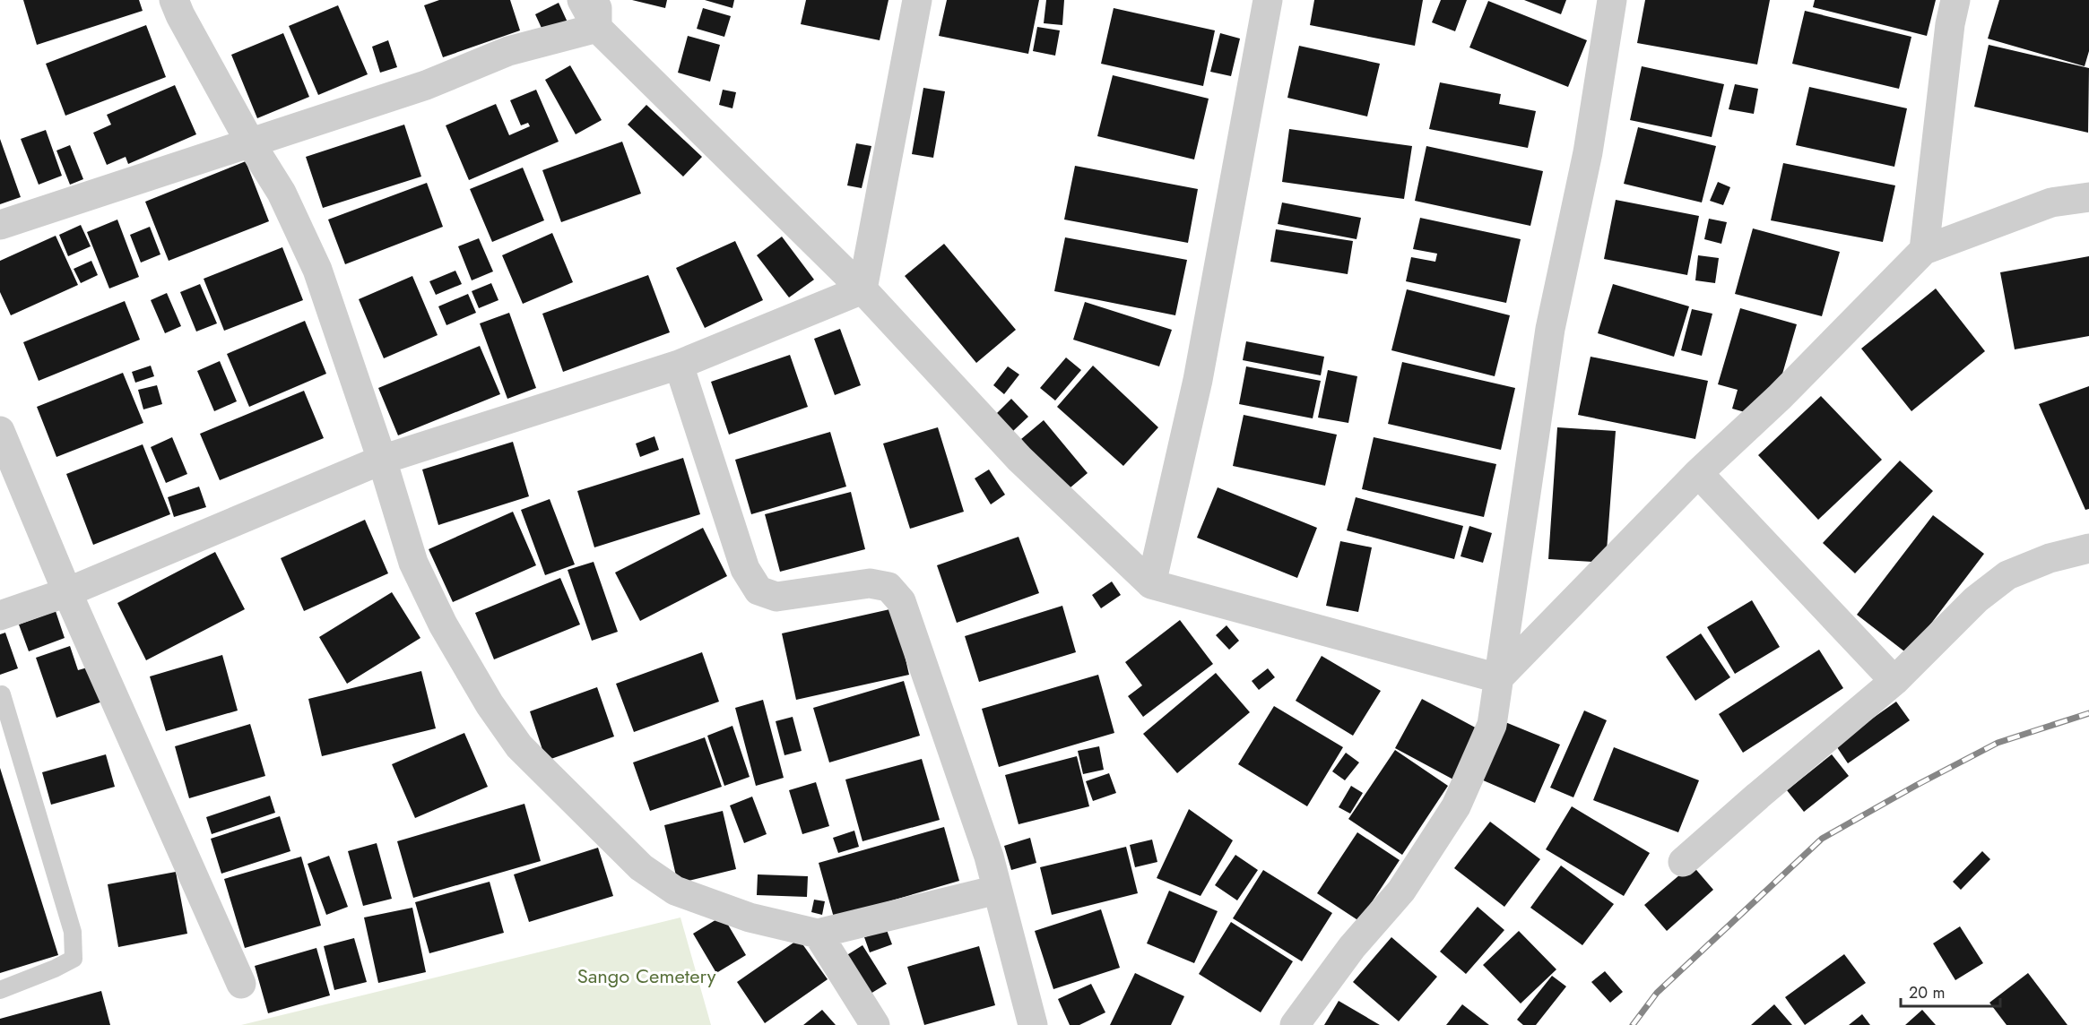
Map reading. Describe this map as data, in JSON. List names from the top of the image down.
{
  "parks": ["Sango Cemetery"],
  "scale_bar": "20 m"
}
